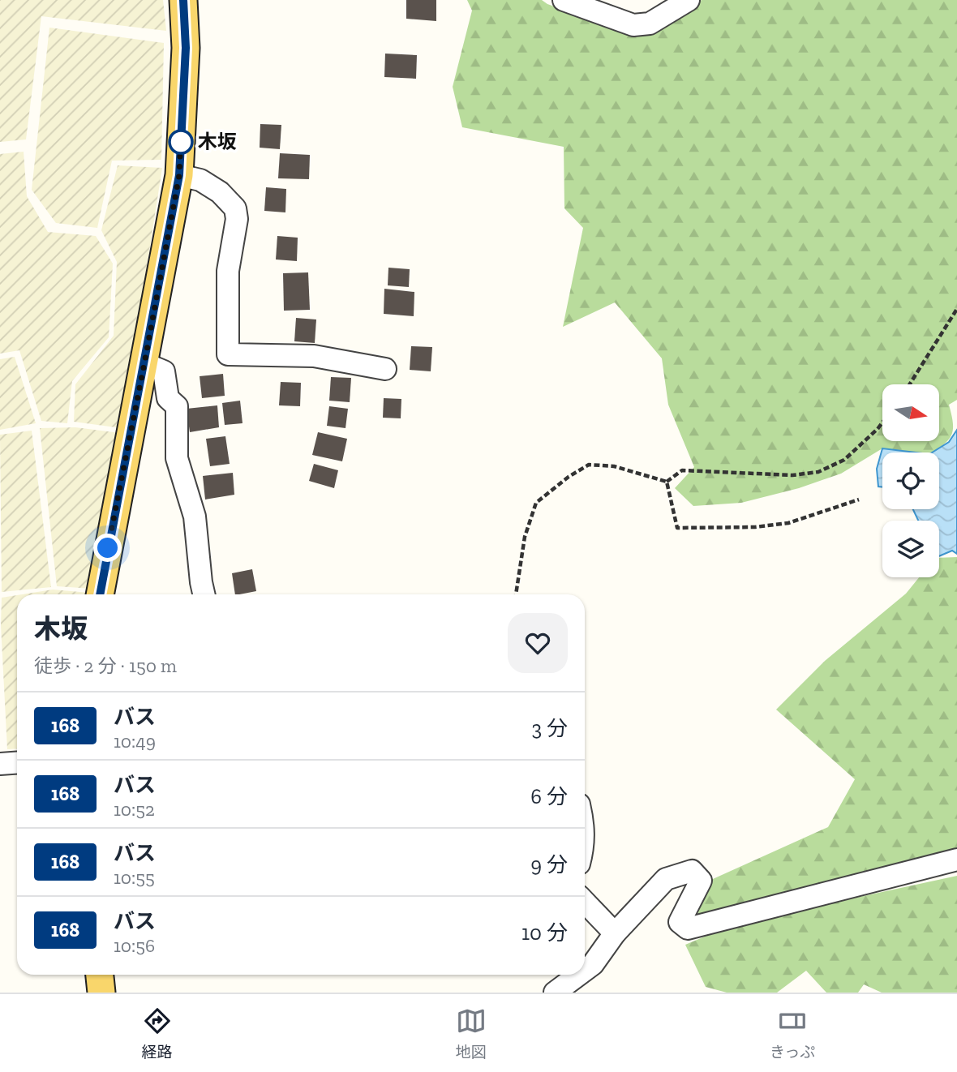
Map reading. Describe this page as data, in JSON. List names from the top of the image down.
{
  "places": ["木坂"],
  "lines": ["bus line 168"],
  "north": "right",
  "page": {
    "heading": ["木坂", "徒歩 · 2 分 · 150 m"],
    "list": [
      {
        "mark": "168",
        "name": "バス",
        "note": "10:49",
        "value": "3 分"
      },
      {
        "mark": "168",
        "name": "バス",
        "note": "10:52",
        "value": "6 分"
      },
      {
        "mark": "168",
        "name": "バス",
        "note": "10:55",
        "value": "9 分"
      },
      {
        "mark": "168",
        "name": "バス",
        "note": "10:56",
        "value": "10 分"
      }
    ],
    "tabs": ["経路", "地図", "きっぷ"]
  }
}
